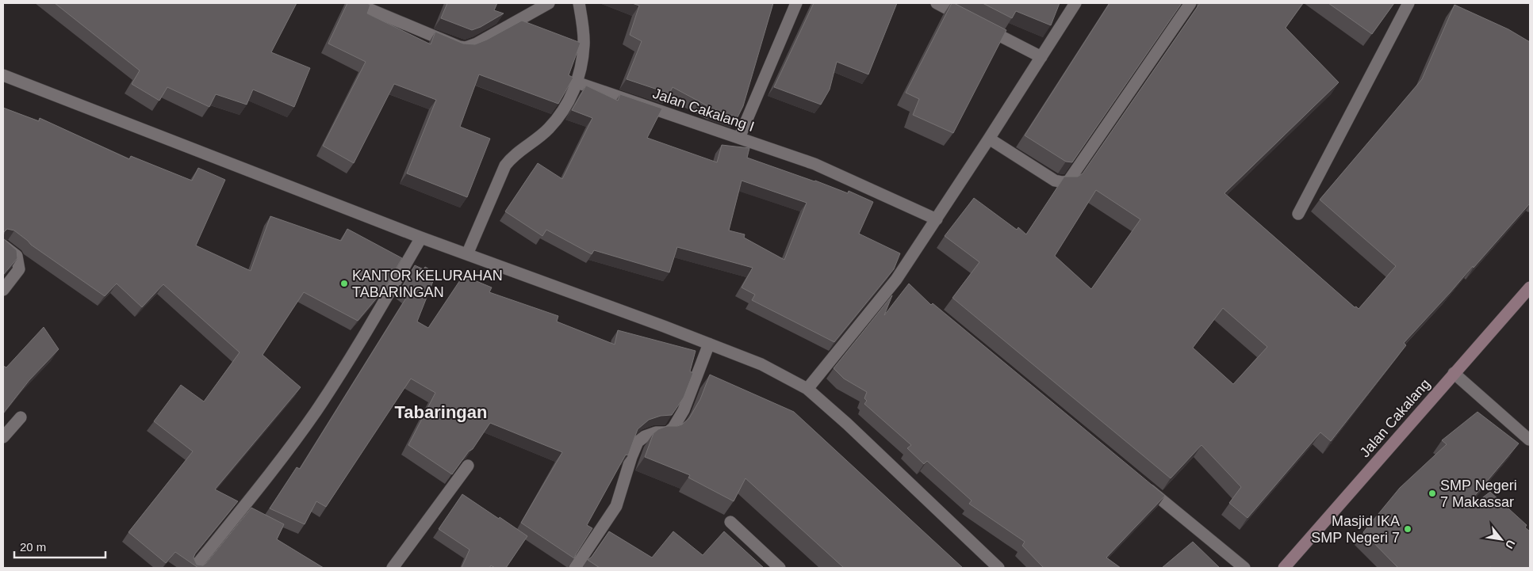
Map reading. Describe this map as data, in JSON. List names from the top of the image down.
{
  "streets": {
    "main road": ["Jalan Cakalang"],
    "street": ["Jalan Cakalang I"]
  },
  "districts": ["Tabaringan"],
  "places": ["KANTOR KELURAHAN TABARINGAN", "SMP Negeri 7 Makassar", "Masjid IKA SMP Negeri 7"],
  "scale_bar": "20 m",
  "north": "bottom right"
}
